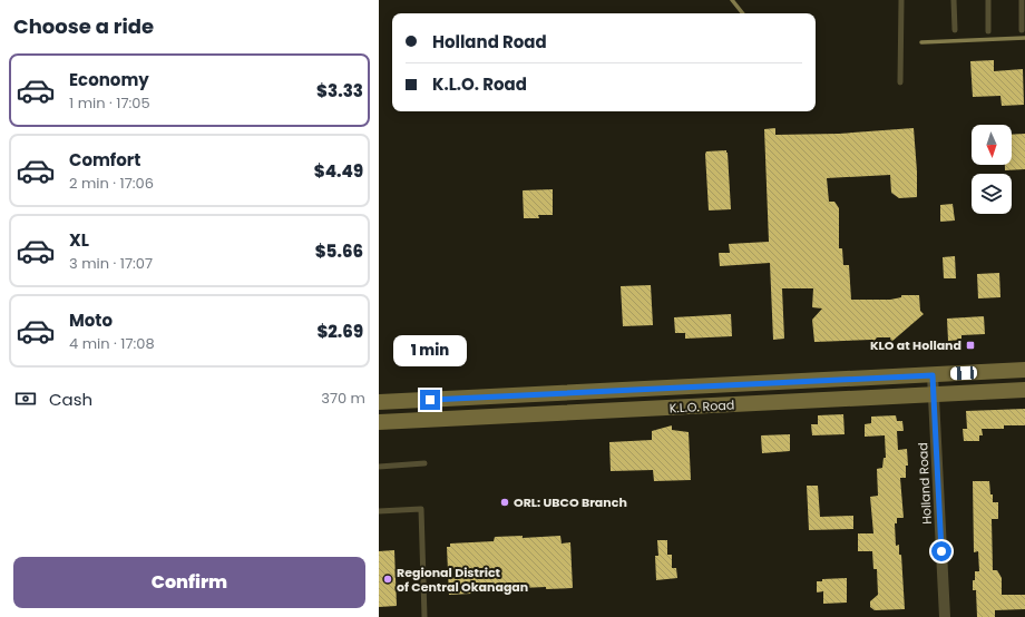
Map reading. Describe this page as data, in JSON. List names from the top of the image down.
{
  "streets": {
    "main road": ["K.L.O. Road"],
    "street": ["Holland Road"]
  },
  "crossings": [
    ["K.L.O. Road", "Holland Road"]
  ],
  "places": {
    "transit": ["KLO at Holland"],
    "other": ["ORL: UBCO Branch", "Regional District of Central Okanagan"]
  },
  "north": "bottom",
  "page": {
    "heading": "Choose a ride",
    "banner": ["Holland Road", "K.L.O. Road"],
    "list": [
      {
        "name": "Economy",
        "note": "1 min · 17:05",
        "value": "$3.33"
      },
      {
        "name": "Comfort",
        "note": "2 min · 17:06",
        "value": "$4.49"
      },
      {
        "name": "XL",
        "note": "3 min · 17:07",
        "value": "$5.66"
      },
      {
        "name": "Moto",
        "note": "4 min · 17:08",
        "value": "$2.69"
      }
    ],
    "bubble": "1 min",
    "pay": ["Cash", "370 m"],
    "buttons": "Confirm"
  }
}
